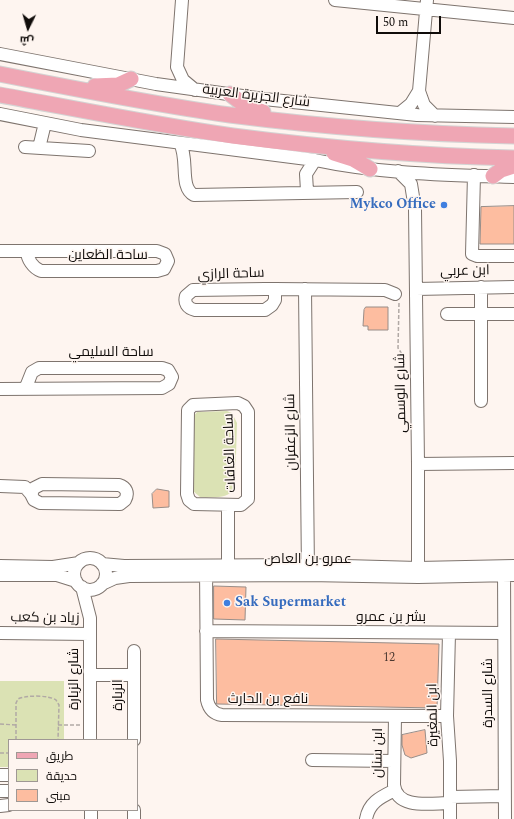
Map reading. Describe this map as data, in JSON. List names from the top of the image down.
{
  "streets": {
    "main road": ["شارع الجزيرة العربية"],
    "street": [
      "ساحة الظعاين",
      "ابن عربي",
      "ساحة الرازي",
      "ساحة السليمي",
      "شارع الوسمي",
      "شارع الزعفران",
      "ساحة الغافات",
      "عمرو بن العاص",
      "بشر بن عمرو",
      "زياد بن كعب",
      "شارع الزبارة",
      "شارع السدرة",
      "الزبارة",
      "نافع بن الحارث",
      "ابن المغيرة",
      "ابن سنان"
    ]
  },
  "crossings": [
    ["ابن عربي", "شارع الوسمي"],
    ["ساحة الرازي", "شارع الزعفران"],
    ["شارع الوسمي", "عمرو بن العاص"],
    ["شارع الزعفران", "عمرو بن العاص"],
    ["ساحة الغافات", "عمرو بن العاص"],
    ["عمرو بن العاص", "شارع الزبارة"],
    ["عمرو بن العاص", "شارع السدرة"],
    ["عمرو بن العاص", "نافع بن الحارث"],
    ["بشر بن عمرو", "شارع السدرة"],
    ["بشر بن عمرو", "نافع بن الحارث"],
    ["بشر بن عمرو", "ابن المغيرة"],
    ["زياد بن كعب", "شارع الزبارة"],
    ["نافع بن الحارث", "ابن المغيرة"],
    ["نافع بن الحارث", "ابن سنان"],
    ["ابن المغيرة", "ابن سنان"]
  ],
  "places": ["Mykco Office", "Sak Supermarket"],
  "house_numbers": ["12"],
  "legend": ["طريق", "حديقة", "مبنى"],
  "scale_bar": "50 m",
  "north": "bottom"
}
